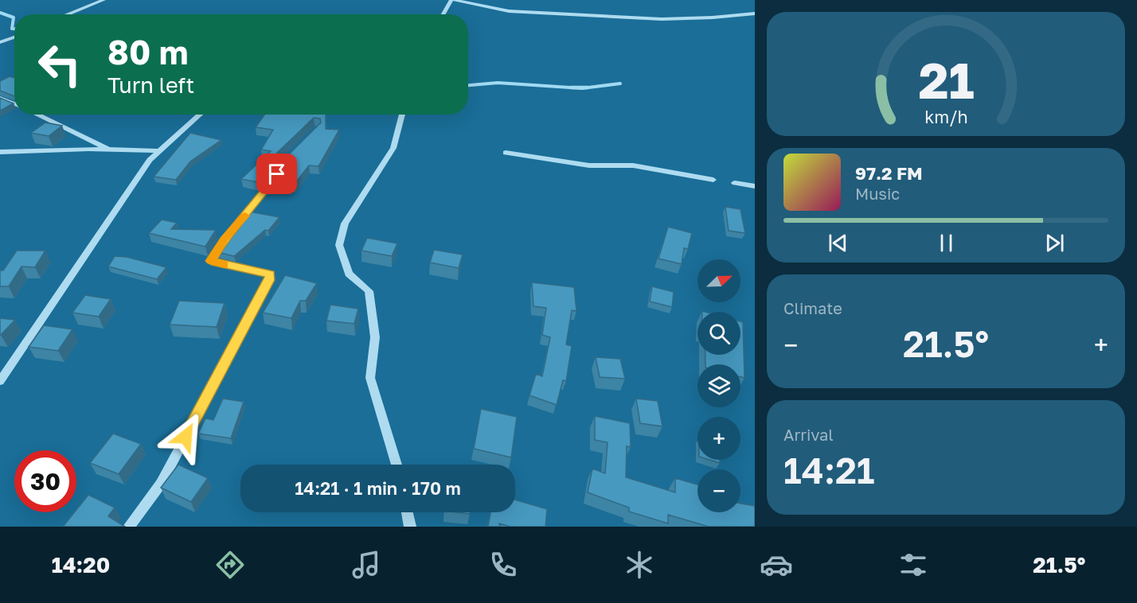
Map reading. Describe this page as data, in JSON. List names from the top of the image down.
{
  "north": "top right",
  "page": {
    "turn": ["80 m", "Turn left"],
    "song": ["97.2 FM", "Music"],
    "map_buttons": ["+", "−"],
    "tile": [
      "Climate",
      ["Arrival", "14:21"]
    ],
    "heat": ["−", "21.5°", "+"],
    "limit": "30",
    "trip": "14:21 · 1 min · 170 m",
    "tabs": ["14:20", "21.5°"],
    "gauge": ["21", "km/h"]
  }
}
